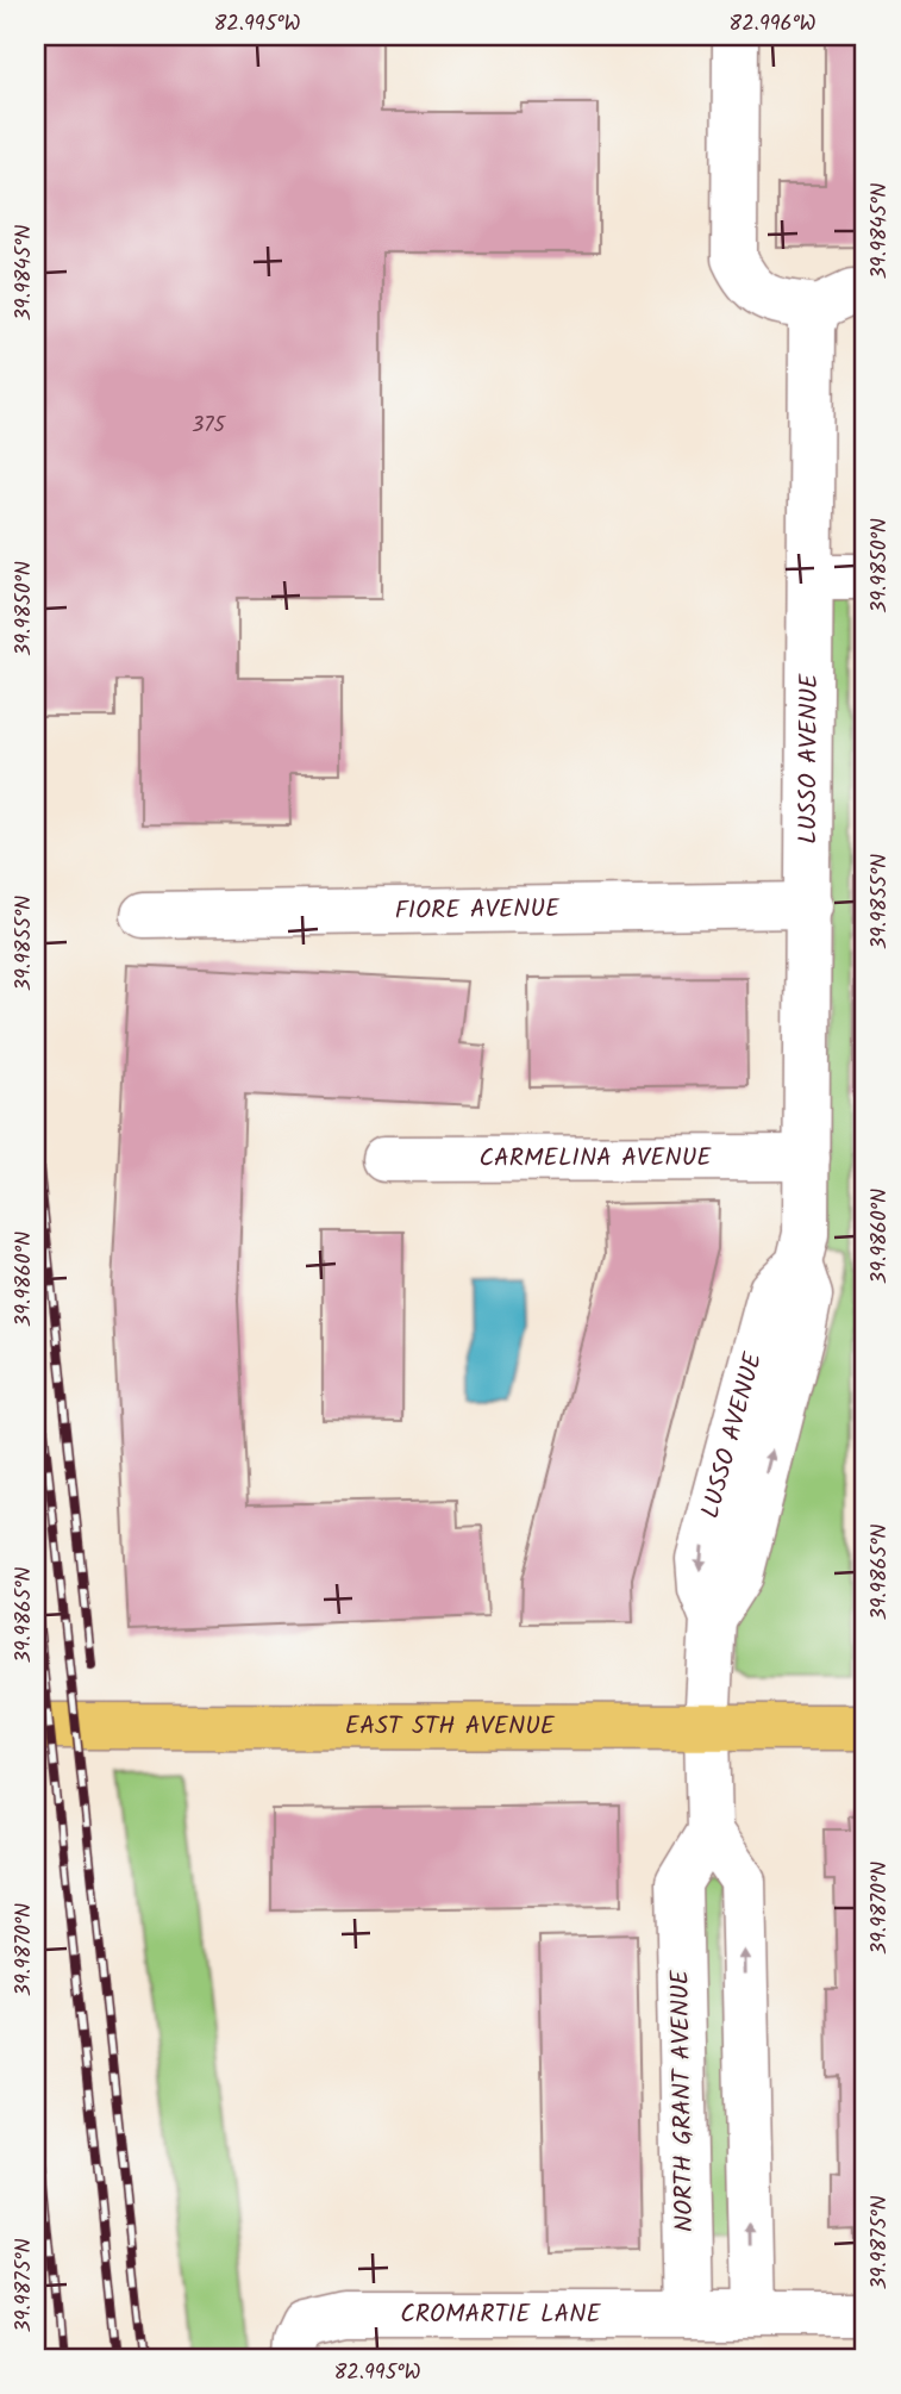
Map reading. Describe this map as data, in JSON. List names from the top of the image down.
{
  "streets": {
    "main road": ["EAST 5TH AVENUE"],
    "street": [
      "LUSSO AVENUE",
      "FIORE AVENUE",
      "CARMELINA AVENUE",
      "NORTH GRANT AVENUE",
      "CROMARTIE LANE"
    ]
  },
  "crossings": [
    ["LUSSO AVENUE", "FIORE AVENUE"],
    ["LUSSO AVENUE", "CARMELINA AVENUE"],
    ["LUSSO AVENUE", "EAST 5TH AVENUE"],
    ["NORTH GRANT AVENUE", "CROMARTIE LANE"]
  ],
  "house_numbers": ["375"],
  "coordinates": [
    "82.995°W",
    "82.996°W",
    "39.9845°N",
    "39.9850°N",
    "39.9855°N",
    "39.9860°N",
    "39.9865°N",
    "39.9870°N",
    "39.9875°N"
  ]
}
